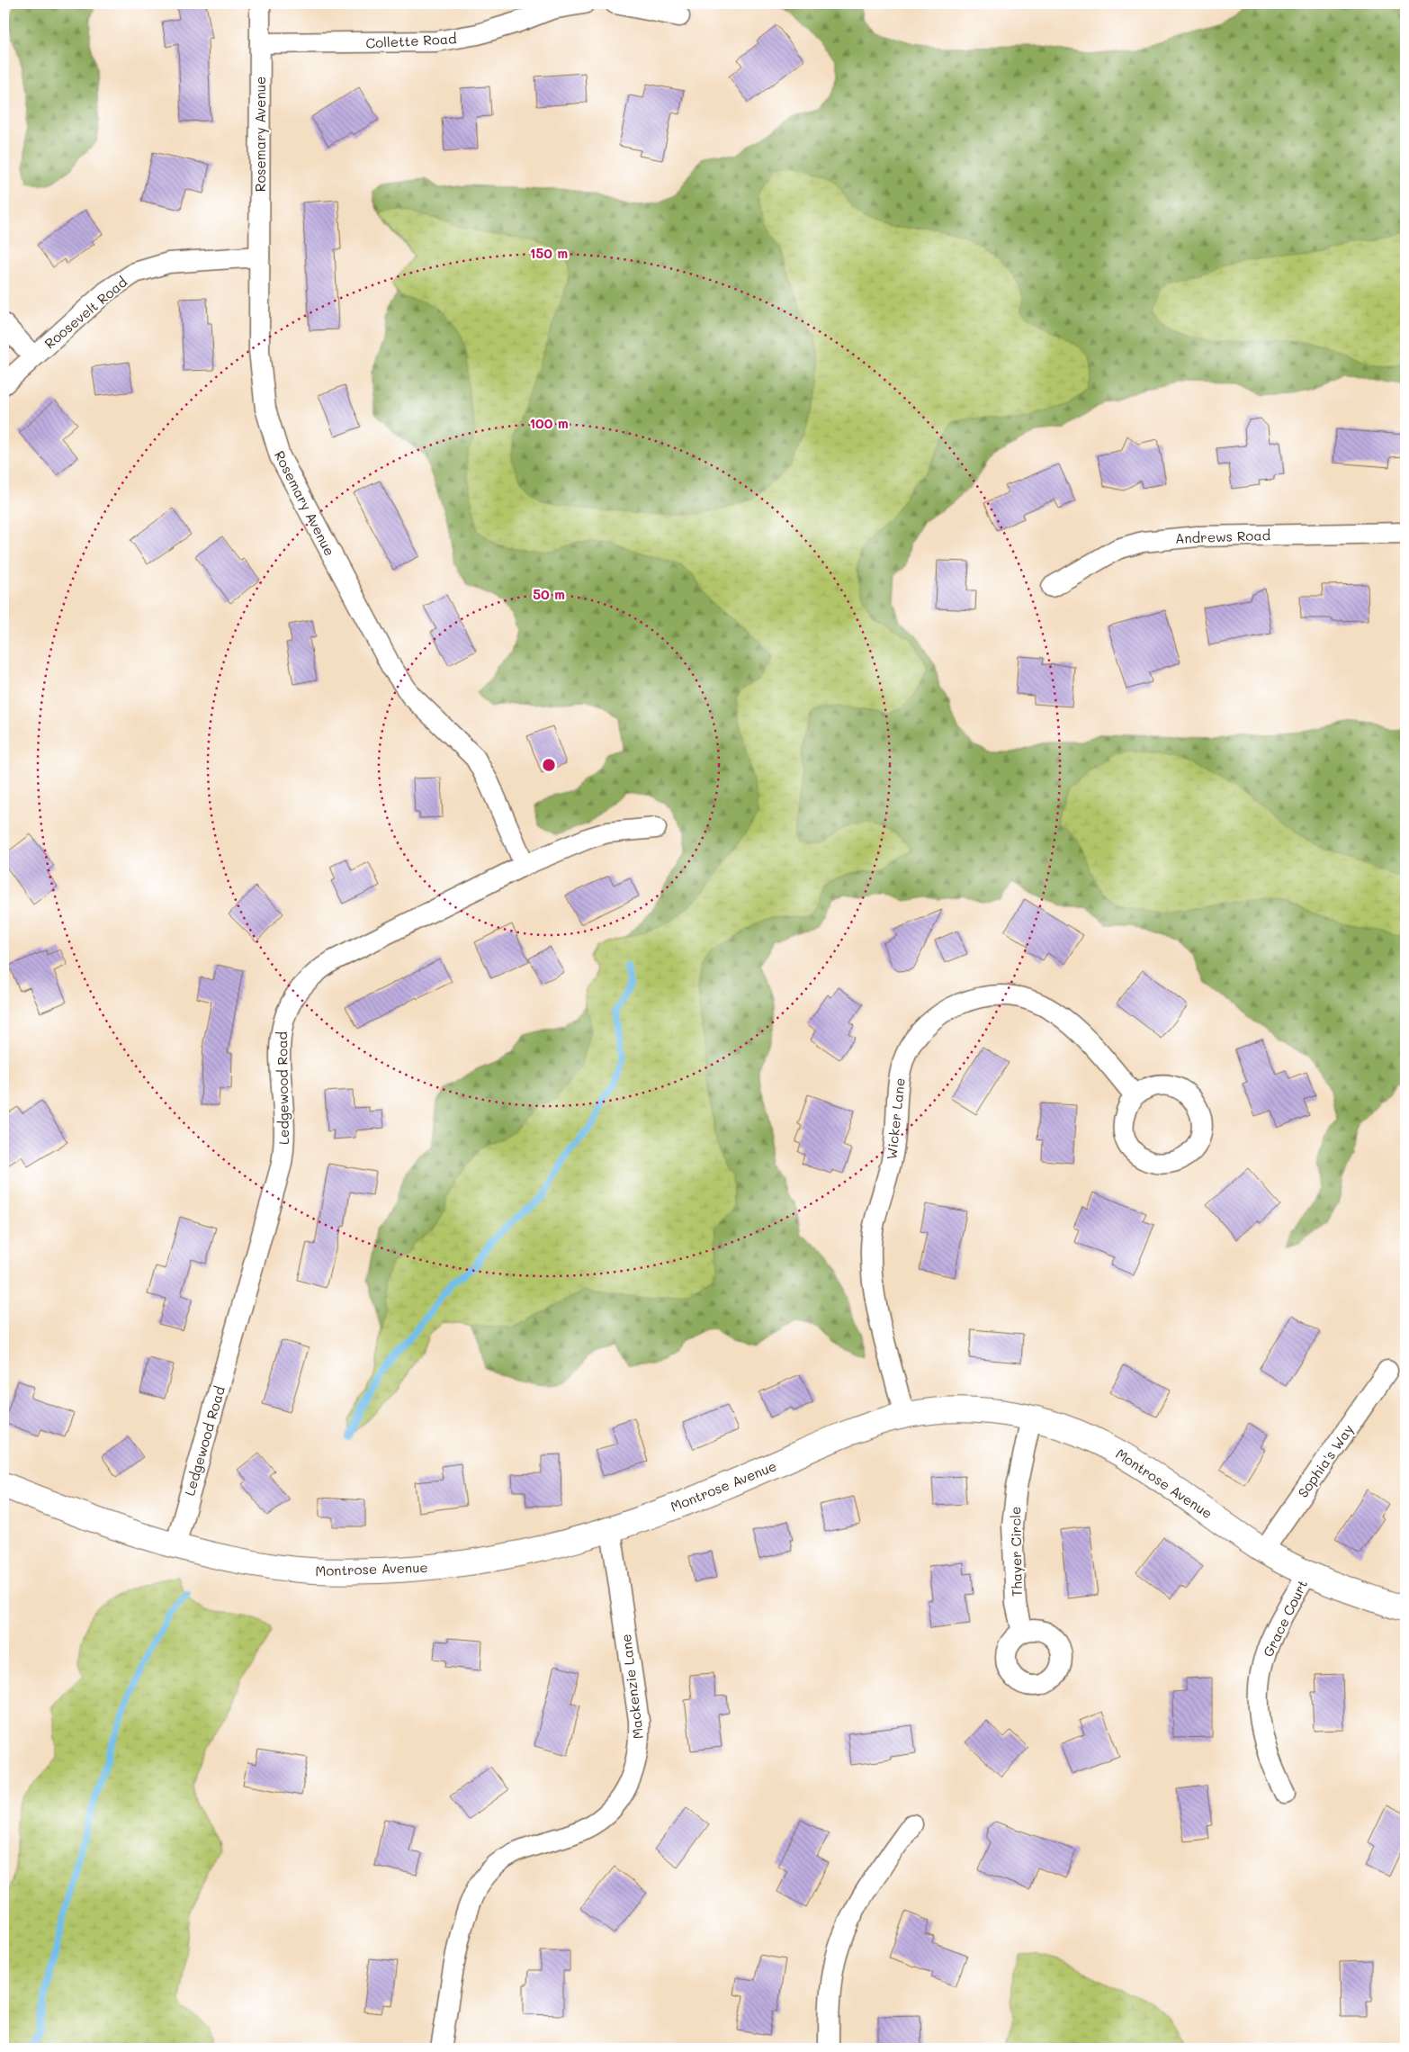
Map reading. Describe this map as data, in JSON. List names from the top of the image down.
{
  "streets": {
    "main road": ["Montrose Avenue"],
    "street": [
      "Collette Road",
      "Rosemary Avenue",
      "Roosevelt Road",
      "Andrews Road",
      "Ledgewood Road",
      "Wicker Lane",
      "Sophia's Way",
      "Thayer Circle",
      "Grace Court",
      "Mackenzie Lane"
    ]
  },
  "crossings": [
    ["Collette Road", "Rosemary Avenue"],
    ["Rosemary Avenue", "Roosevelt Road"],
    ["Rosemary Avenue", "Ledgewood Road"],
    ["Ledgewood Road", "Montrose Avenue"],
    ["Wicker Lane", "Montrose Avenue"],
    ["Sophia's Way", "Montrose Avenue"],
    ["Montrose Avenue", "Thayer Circle"],
    ["Montrose Avenue", "Grace Court"],
    ["Montrose Avenue", "Mackenzie Lane"]
  ],
  "rings": ["150 m", "100 m", "50 m"]
}
